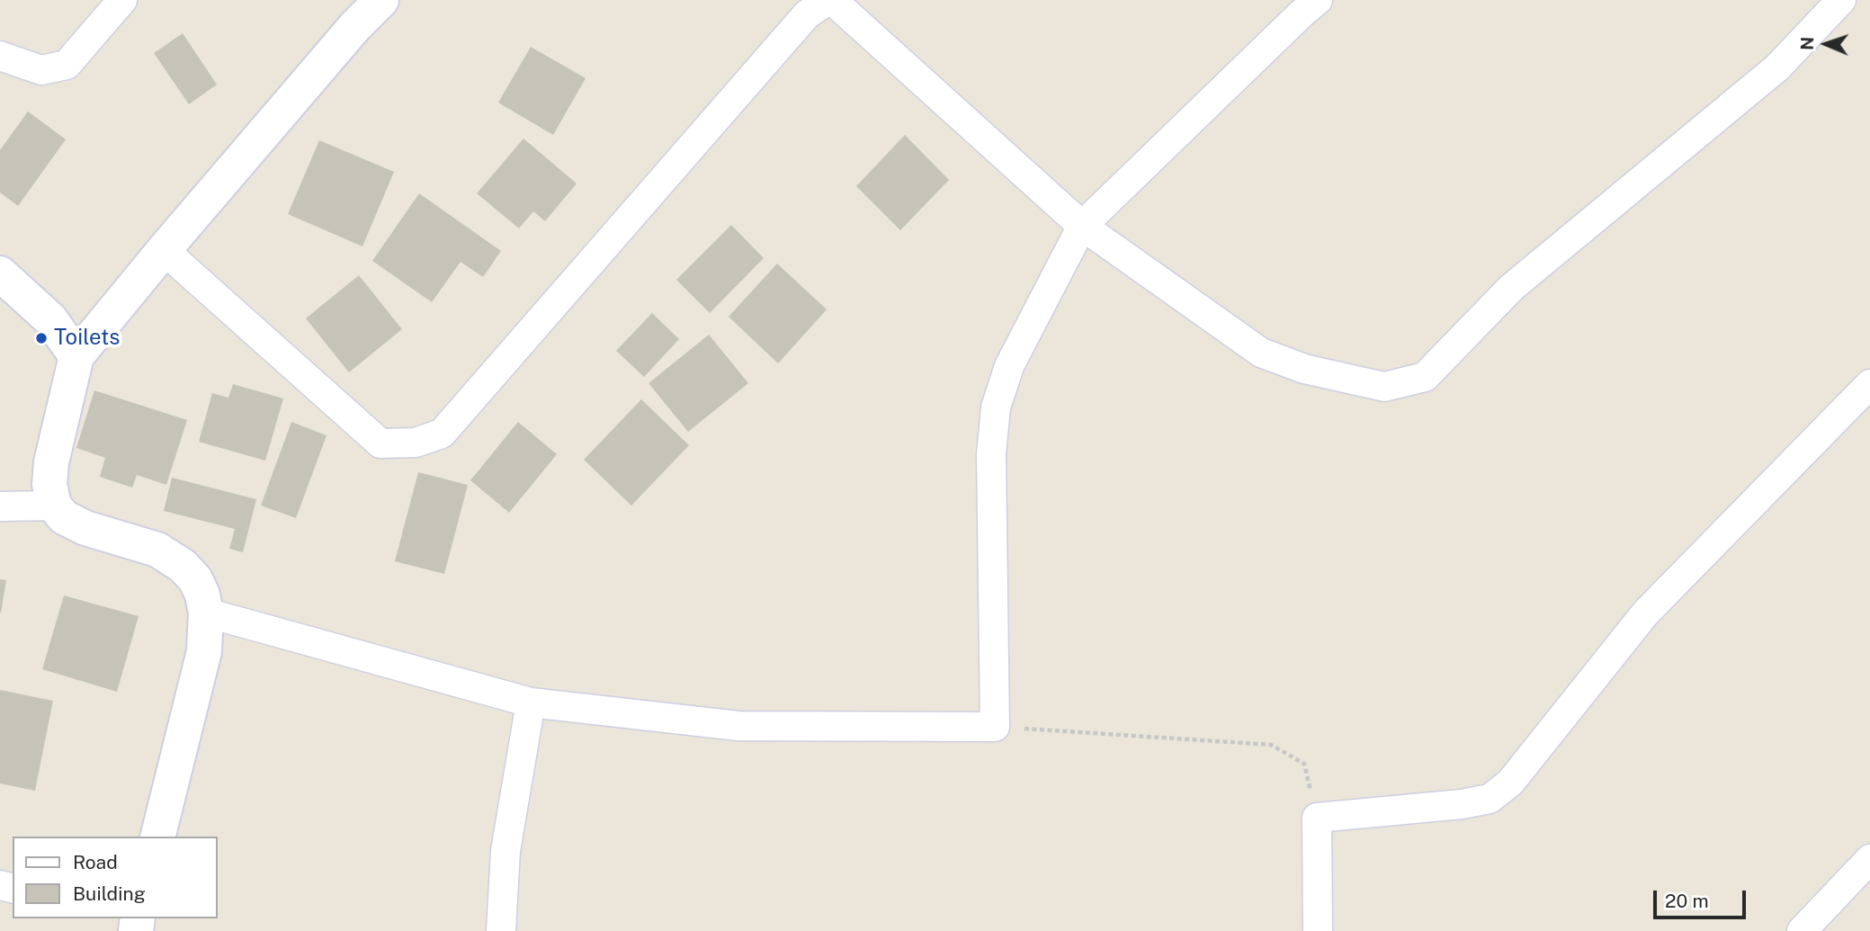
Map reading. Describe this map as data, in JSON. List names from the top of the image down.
{
  "places": ["Toilets"],
  "legend": ["Road", "Building"],
  "scale_bar": "20 m",
  "north": "left"
}
